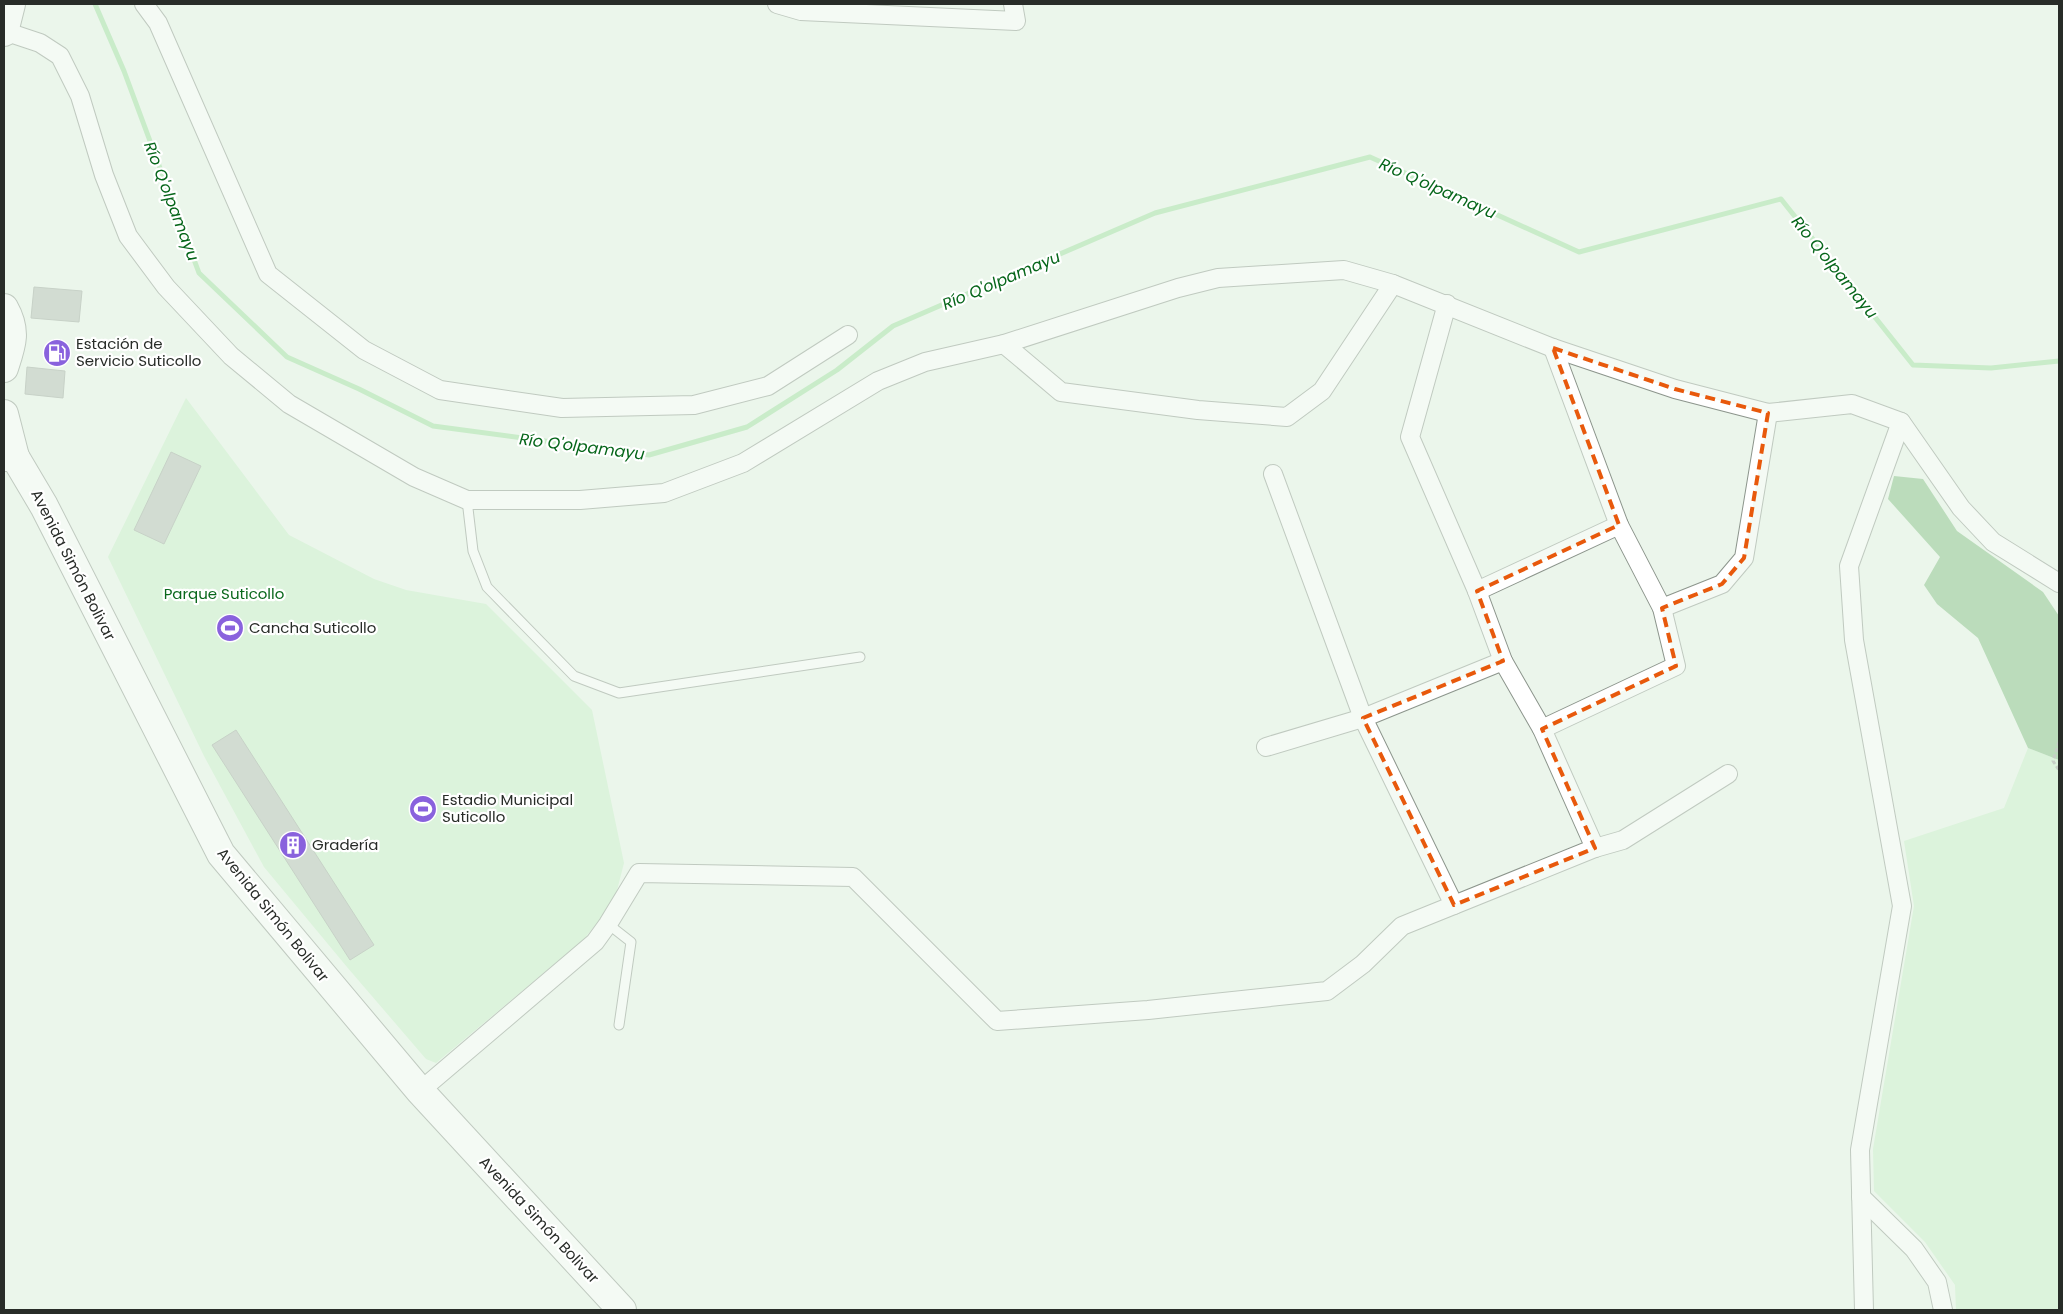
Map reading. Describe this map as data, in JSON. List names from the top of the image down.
{
  "streets": {
    "main road": ["Avenida Simón Bolivar"]
  },
  "water": ["Río Q'olpamayu"],
  "parks": ["Parque Suticollo"],
  "places": {
    "fuel station": ["Estación de Servicio Suticollo"],
    "sports": ["Cancha Suticollo", "Estadio Municipal Suticollo"],
    "building": ["Gradería"]
  }
}
